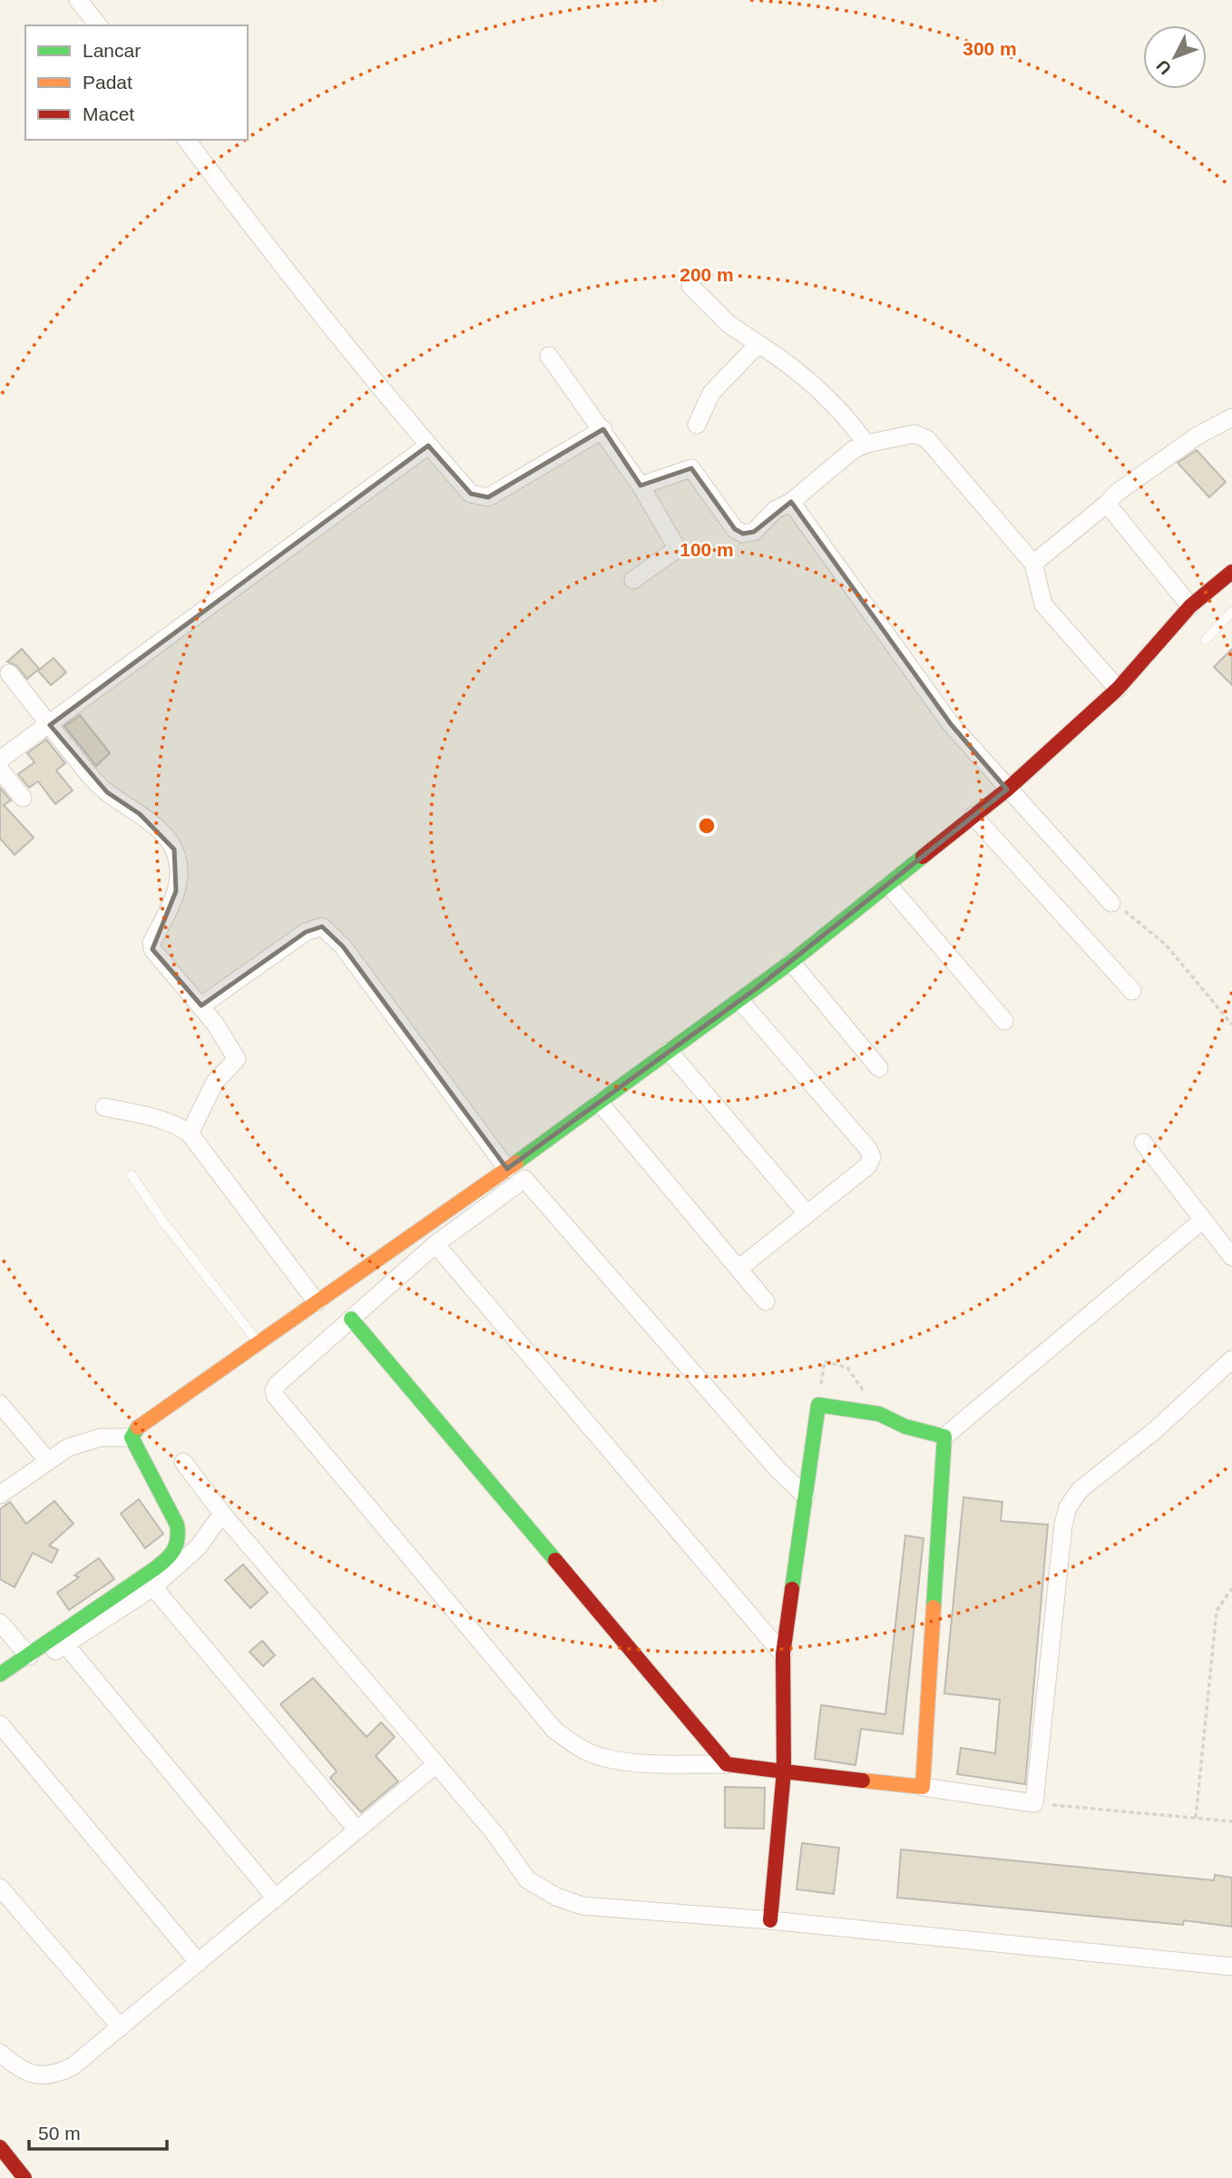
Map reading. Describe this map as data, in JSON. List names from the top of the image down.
{
  "legend": ["Lancar", "Padat", "Macet"],
  "scale_bar": "50 m",
  "north": "bottom left",
  "rings": ["300 m", "200 m", "100 m"]
}
